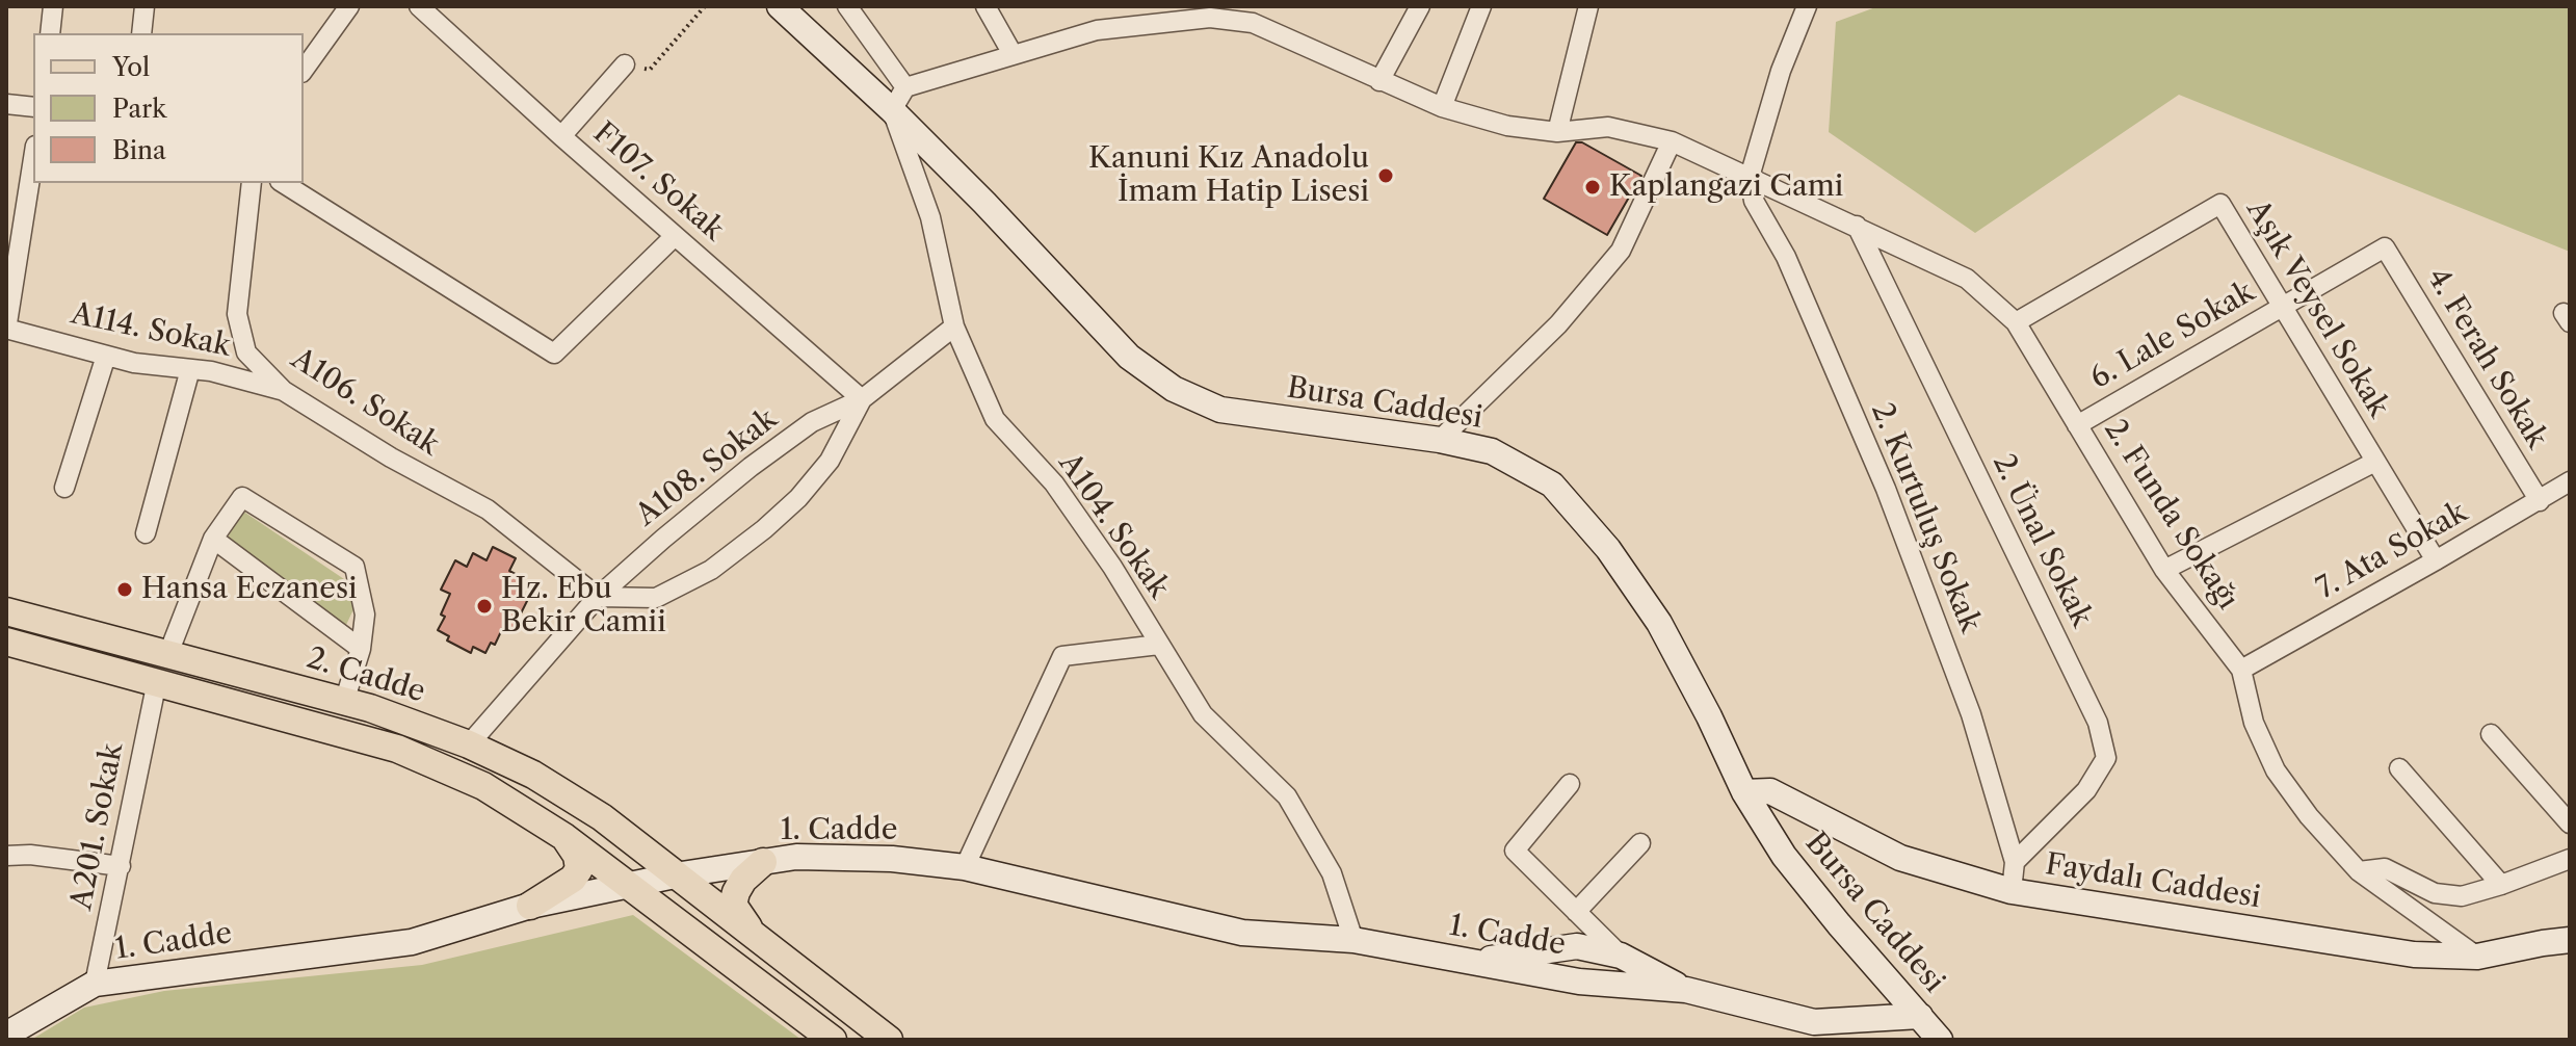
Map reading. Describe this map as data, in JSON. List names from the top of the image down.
{
  "streets": {
    "main road": [
      "Bursa Caddesi",
      "2. Cadde",
      "1. Cadde",
      "Faydalı Caddesi"
    ],
    "street": [
      "F107. Sokak",
      "Aşık Veysel Sokak",
      "A114. Sokak",
      "6. Lale Sokak",
      "4. Ferah Sokak",
      "A106. Sokak",
      "A108. Sokak",
      "2. Funda Sokağı",
      "2. Kurtuluş Sokak",
      "A104. Sokak",
      "2. Ünal Sokak",
      "7. Ata Sokak",
      "A201. Sokak"
    ]
  },
  "crossings": [
    ["F107. Sokak", "A108. Sokak"],
    ["Aşık Veysel Sokak", "6. Lale Sokak"],
    ["Aşık Veysel Sokak", "2. Funda Sokağı"],
    ["Aşık Veysel Sokak", "7. Ata Sokak"],
    ["A114. Sokak", "A106. Sokak"],
    ["6. Lale Sokak", "4. Ferah Sokak"],
    ["6. Lale Sokak", "2. Funda Sokağı"],
    ["4. Ferah Sokak", "7. Ata Sokak"],
    ["A106. Sokak", "A108. Sokak"],
    ["Bursa Caddesi", "A104. Sokak"],
    ["Bursa Caddesi", "Faydalı Caddesi"],
    ["A108. Sokak", "A104. Sokak"],
    ["A108. Sokak", "2. Cadde"],
    ["2. Funda Sokağı", "2. Kurtuluş Sokak"],
    ["2. Funda Sokağı", "2. Ünal Sokak"],
    ["2. Funda Sokağı", "7. Ata Sokak"],
    ["2. Funda Sokağı", "Faydalı Caddesi"],
    ["2. Kurtuluş Sokak", "2. Ünal Sokak"],
    ["2. Kurtuluş Sokak", "Faydalı Caddesi"],
    ["A104. Sokak", "1. Cadde"],
    ["2. Cadde", "A201. Sokak"],
    ["2. Cadde", "1. Cadde"],
    ["A201. Sokak", "1. Cadde"]
  ],
  "places": [
    "Kanuni Kız Anadolu İmam Hatip Lisesi",
    "Kaplangazi Cami",
    "Hansa Eczanesi",
    "Hz. Ebu Bekir Camii"
  ],
  "legend": ["Yol", "Park", "Bina"]
}
